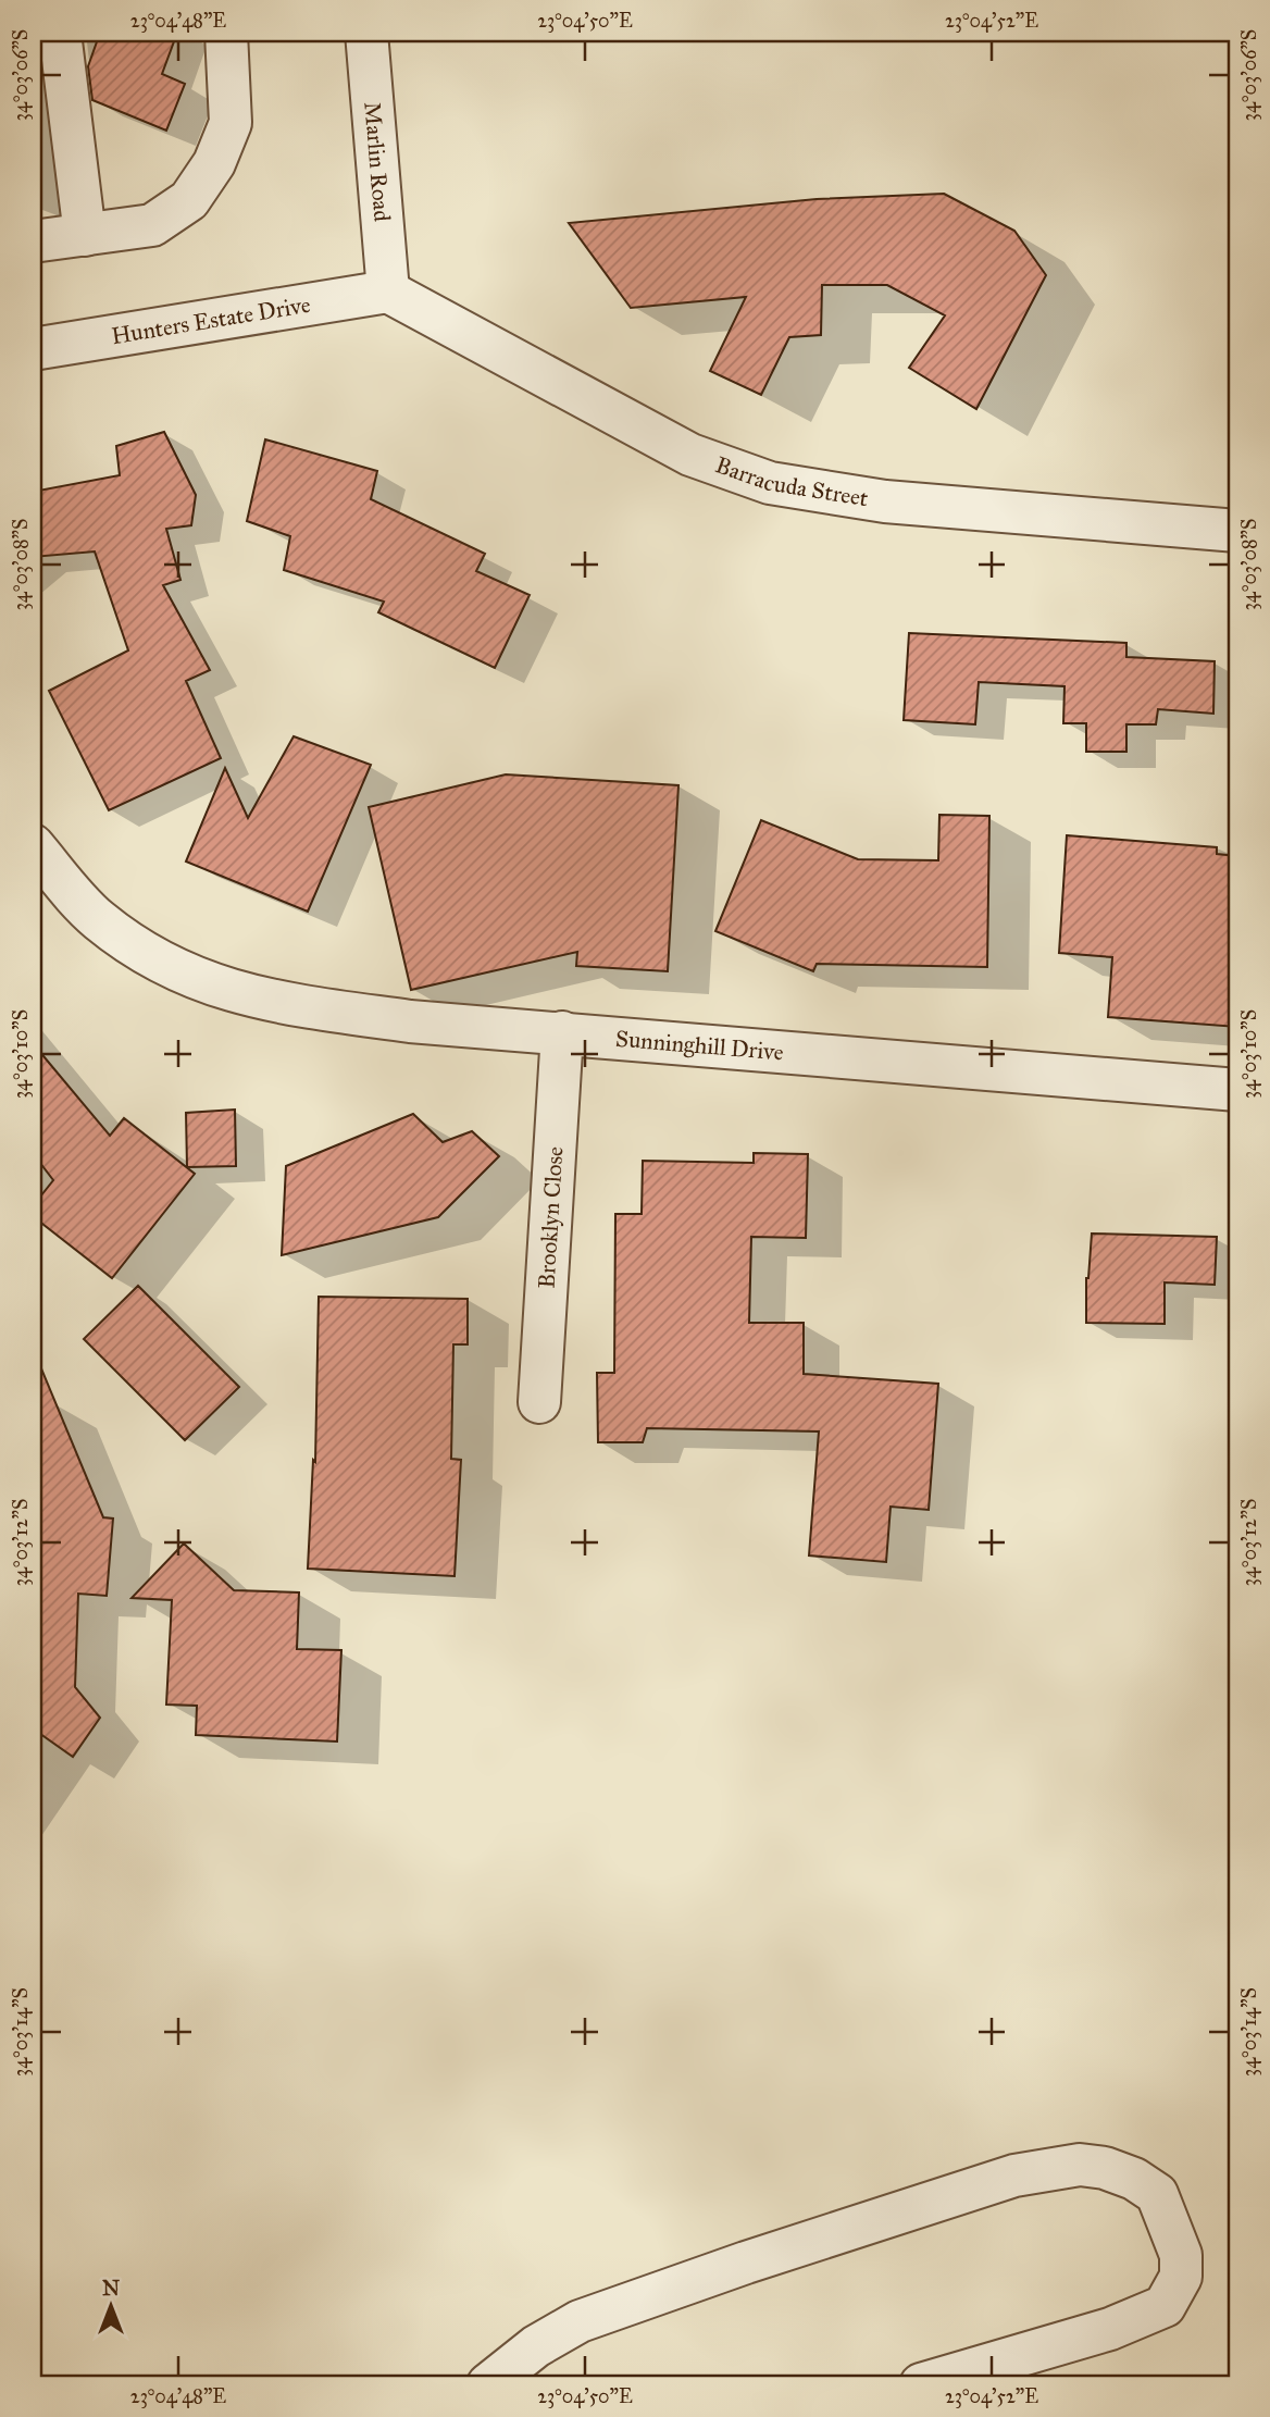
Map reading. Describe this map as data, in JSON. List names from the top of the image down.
{
  "streets": {
    "street": [
      "Marlin Road",
      "Hunters Estate Drive",
      "Barracuda Street",
      "Sunninghill Drive",
      "Brooklyn Close"
    ]
  },
  "crossings": [
    ["Marlin Road", "Hunters Estate Drive"],
    ["Marlin Road", "Barracuda Street"],
    ["Hunters Estate Drive", "Barracuda Street"],
    ["Sunninghill Drive", "Brooklyn Close"]
  ],
  "north": "top",
  "coordinates": [
    "23°04'48\"E",
    "23°04'50\"E",
    "23°04'52\"E",
    "34°03'06\"S",
    "34°03'08\"S",
    "34°03'10\"S",
    "34°03'12\"S",
    "34°03'14\"S"
  ]
}
